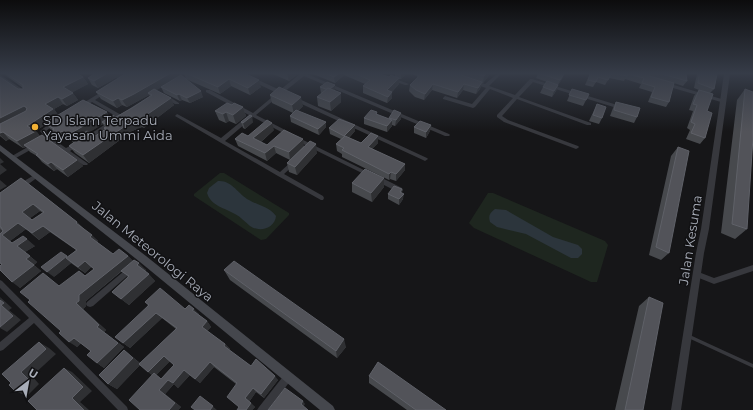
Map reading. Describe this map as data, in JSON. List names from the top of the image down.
{
  "streets": {
    "main road": ["Jalan Meteorologi Raya"],
    "street": ["Jalan Kesuma"]
  },
  "places": ["SD Islam Terpadu Yayasan Ummi Aida"],
  "north": "top right"
}
